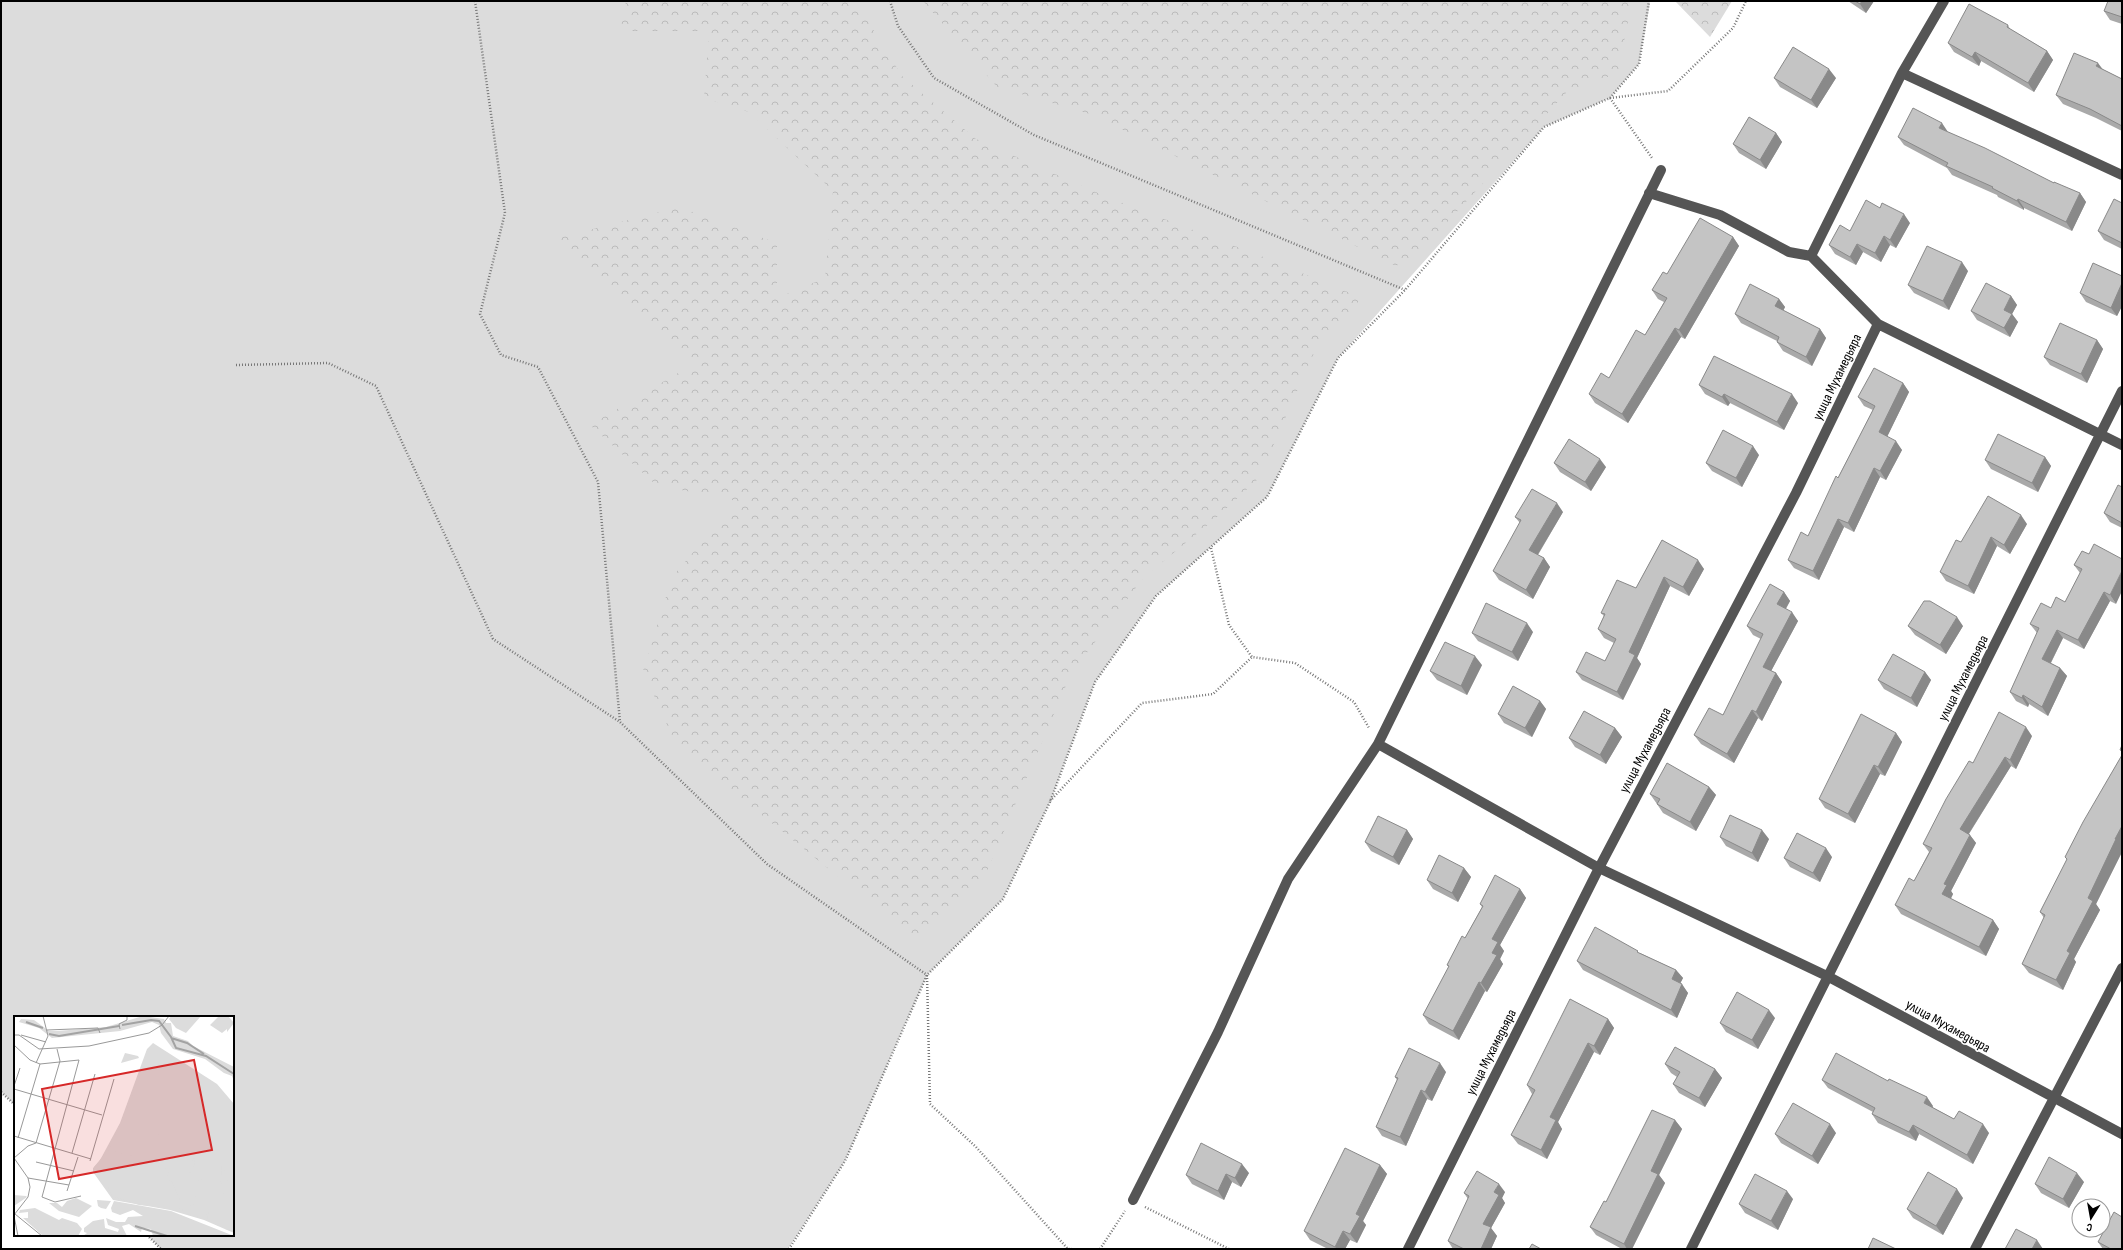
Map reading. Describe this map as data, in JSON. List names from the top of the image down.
{
  "streets": {
    "street": ["улица Мухамедьяра"]
  },
  "north": "bottom"
}
